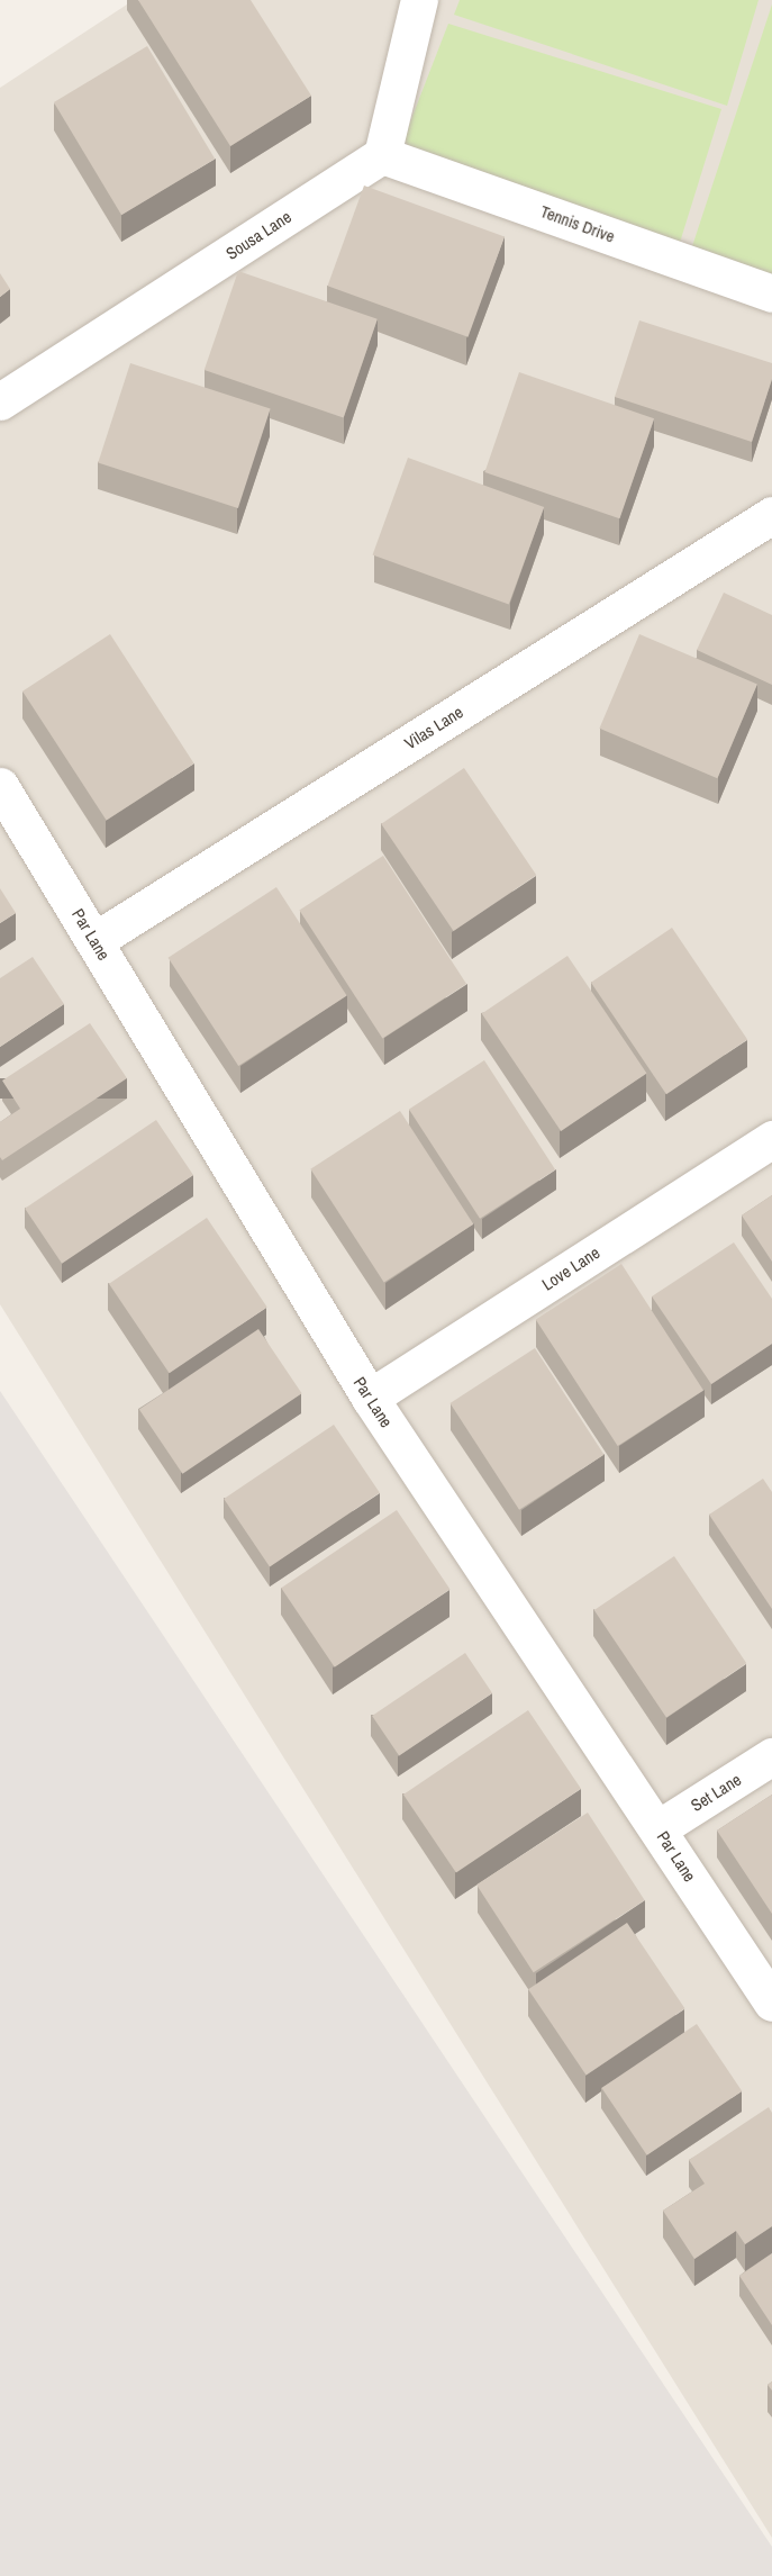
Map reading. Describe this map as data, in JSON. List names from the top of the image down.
{
  "streets": {
    "street": [
      "Tennis Drive",
      "Sousa Lane",
      "Vilas Lane",
      "Par Lane",
      "Love Lane",
      "Set Lane"
    ]
  },
  "crossings": [
    ["Tennis Drive", "Sousa Lane"],
    ["Vilas Lane", "Par Lane"],
    ["Par Lane", "Love Lane"],
    ["Par Lane", "Set Lane"]
  ]
}
